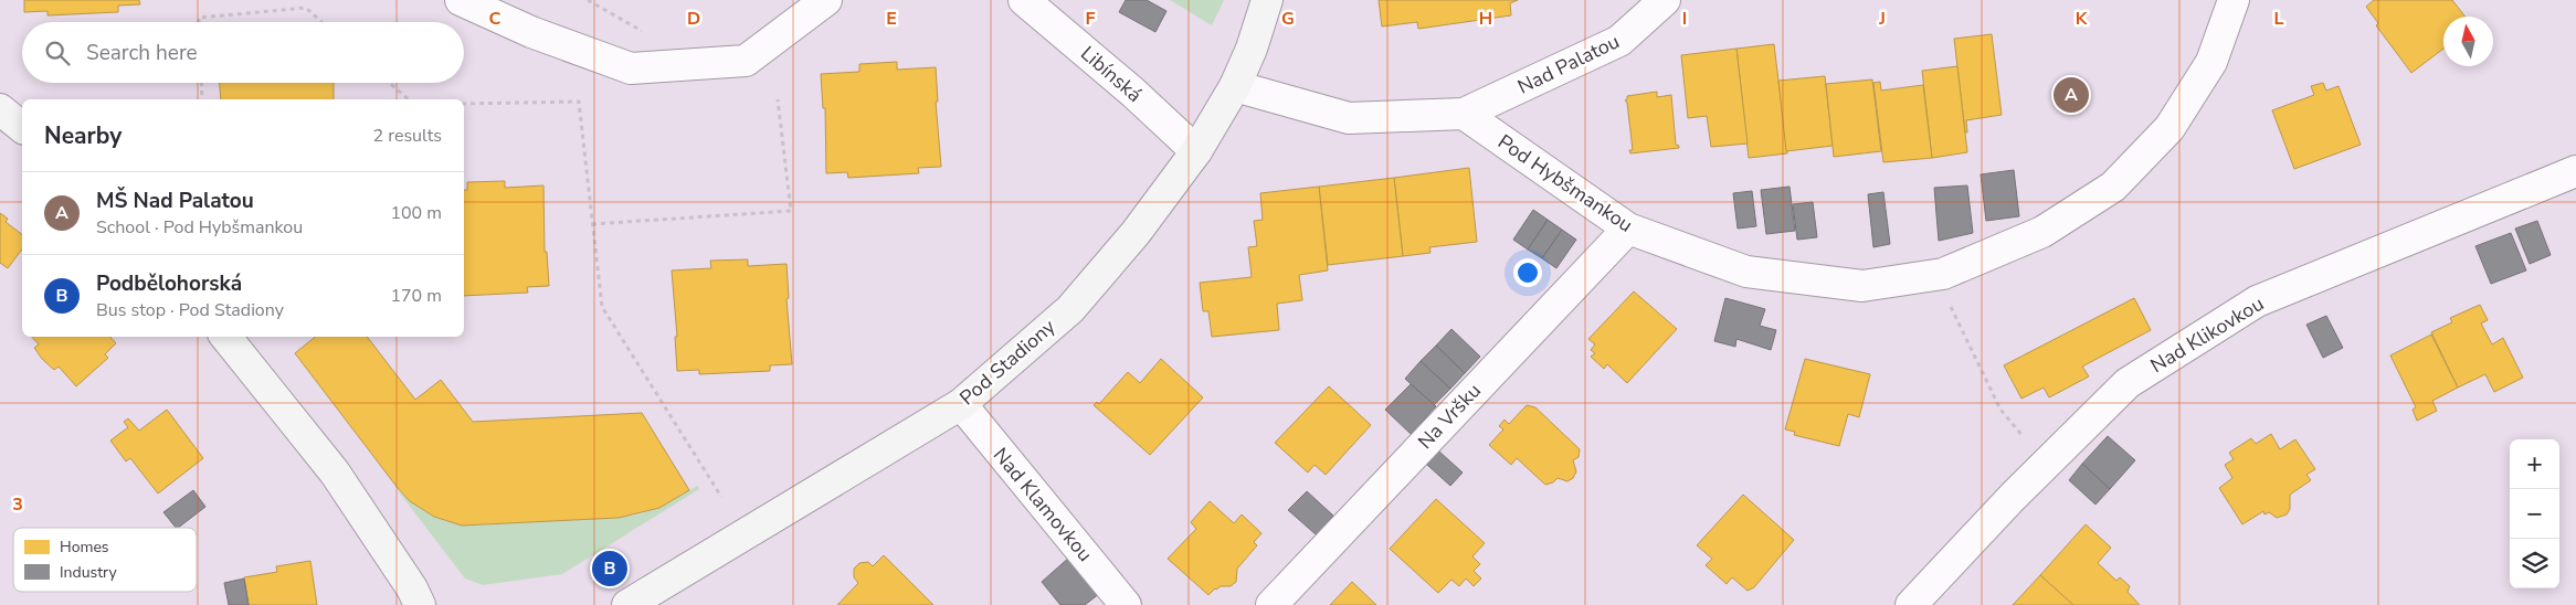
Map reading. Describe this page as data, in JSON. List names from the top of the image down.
{
  "streets": {
    "main road": ["Pod Stadiony"],
    "street": [
      "Nad Palatou",
      "Libínská",
      "Pod Hybšmankou",
      "Nad Klikovkou",
      "Na Vršku",
      "Nad Klamovkou"
    ]
  },
  "crossings": [
    ["Nad Palatou", "Pod Hybšmankou"],
    ["Libínská", "Pod Stadiony"],
    ["Pod Hybšmankou", "Na Vršku"],
    ["Pod Stadiony", "Nad Klamovkou"]
  ],
  "legend": ["Homes", "Industry"],
  "north": "top",
  "page": {
    "search": "Search here",
    "pins": ["A", "B"],
    "heading": ["Nearby", "2 results"],
    "list": [
      {
        "mark": "A",
        "name": "MŠ Nad Palatou",
        "note": "School · Pod Hybšmankou",
        "value": "100 m"
      },
      {
        "mark": "B",
        "name": "Podbělohorská",
        "note": "Bus stop · Pod Stadiony",
        "value": "170 m"
      }
    ],
    "map_buttons": ["+", "−"]
  },
  "grid": {
    "columns": [
      "C",
      "D",
      "E",
      "F",
      "G",
      "H",
      "I",
      "J",
      "K",
      "L"
    ],
    "rows": ["3"]
  }
}
